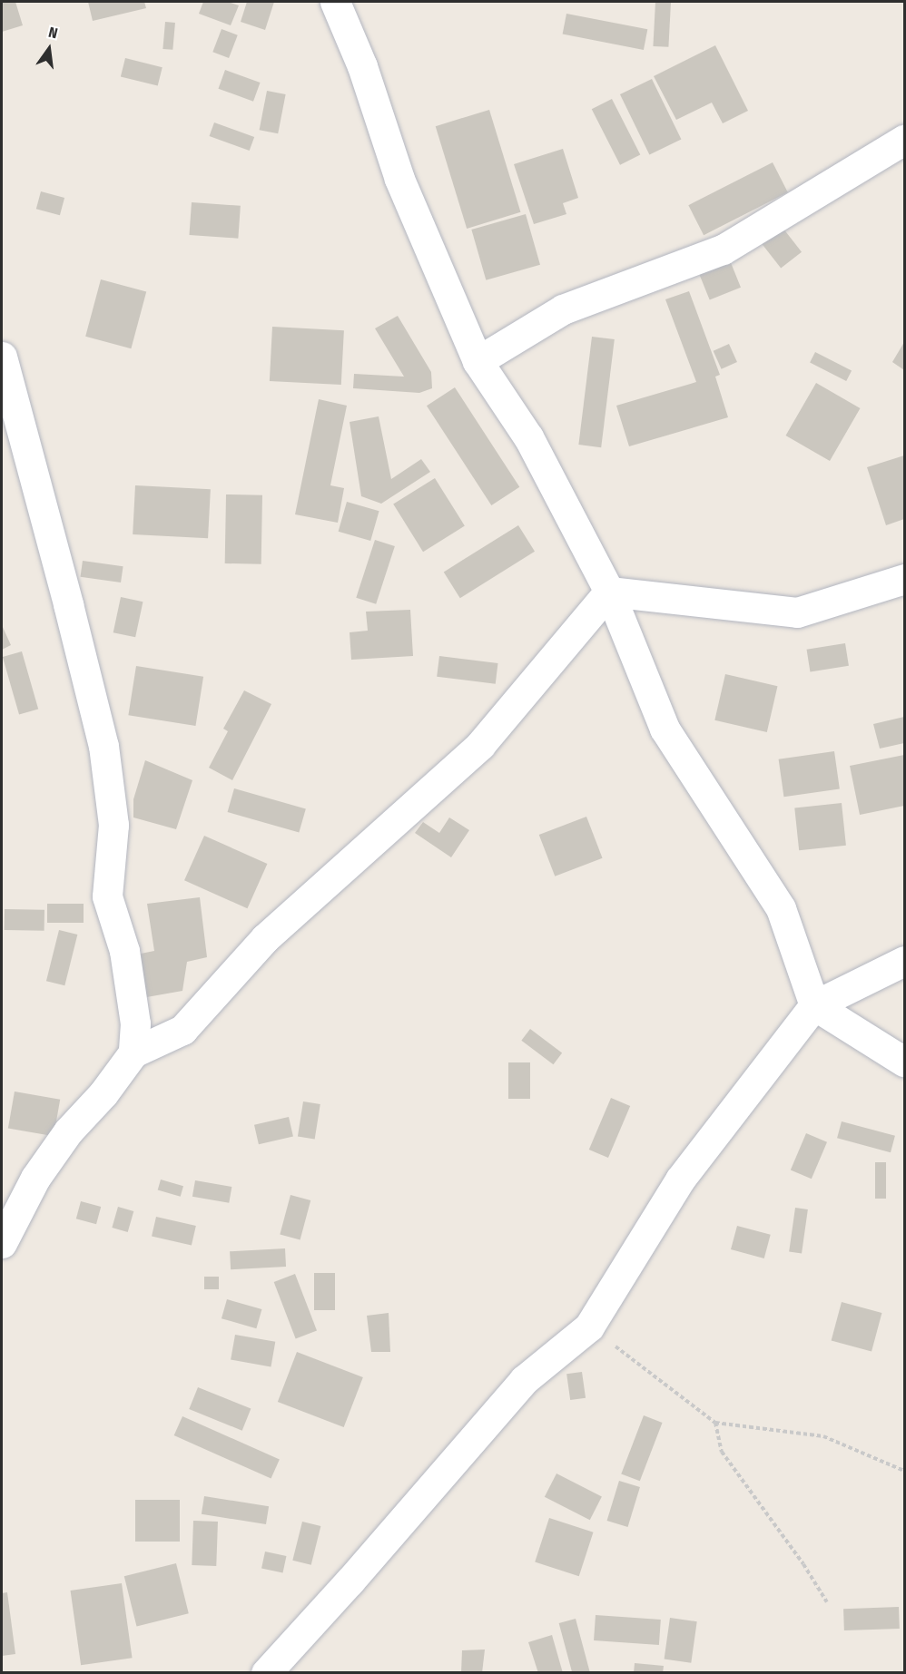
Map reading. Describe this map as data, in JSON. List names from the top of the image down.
{
  "north": "top"
}
